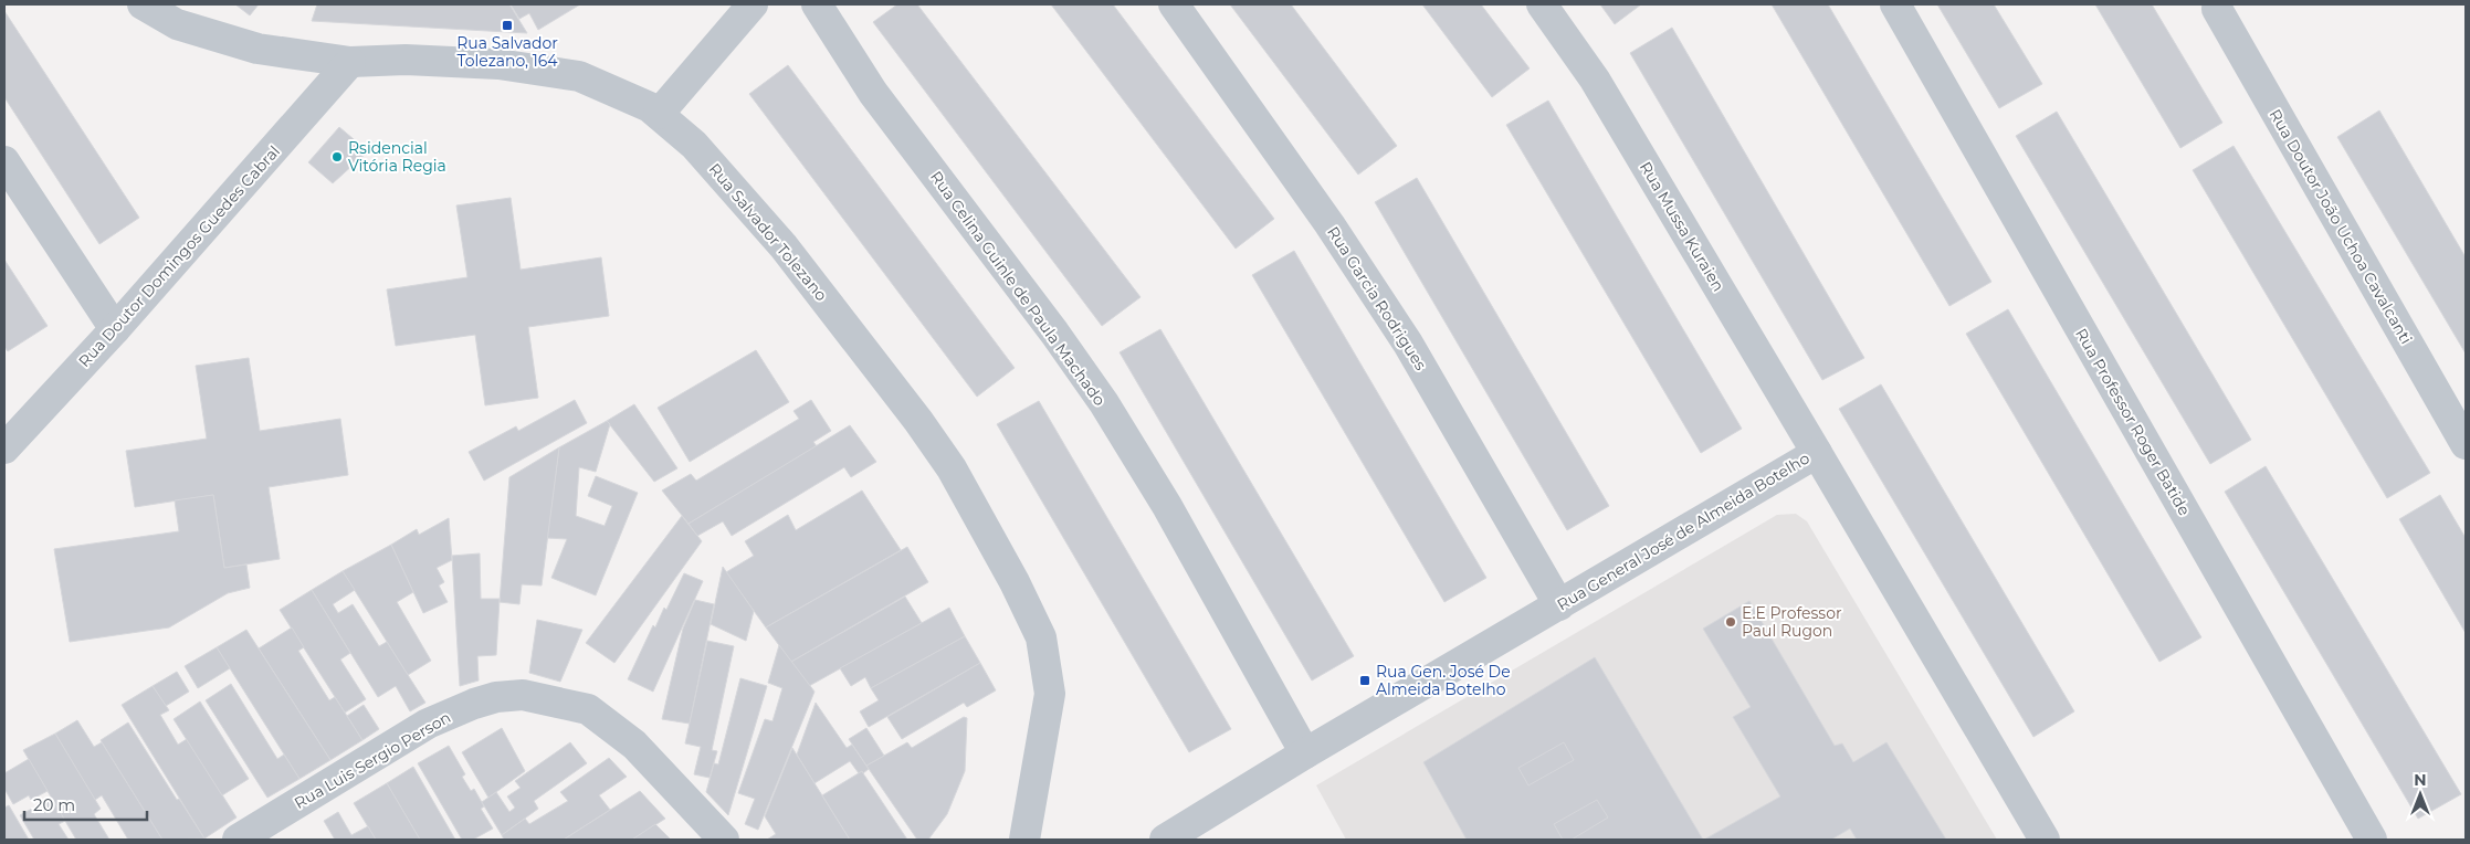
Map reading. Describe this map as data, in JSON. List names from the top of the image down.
{
  "streets": {
    "street": [
      "Rua Mussa Kuraien",
      "Rua Doutor João Uchoa Cavalcanti",
      "Rua Salvador Tolezano",
      "Rua Doutor Domingos Guedes Cabral",
      "Rua Celina Guinle de Paula Machado",
      "Rua Garcia Rodrigues",
      "Rua Professor Roger Batide",
      "Rua General José de Almeida Botelho",
      "Rua Luis Sergio Person"
    ]
  },
  "crossings": [
    ["Rua Mussa Kuraien", "Rua General José de Almeida Botelho"],
    ["Rua Salvador Tolezano", "Rua Doutor Domingos Guedes Cabral"],
    ["Rua Celina Guinle de Paula Machado", "Rua General José de Almeida Botelho"],
    ["Rua Garcia Rodrigues", "Rua General José de Almeida Botelho"]
  ],
  "places": {
    "transit": ["Rua Salvador Tolezano, 164", "Rua Gen. José De Almeida Botelho"],
    "other": ["Rsidencial Vitória Regia", "E.E Professor Paul Rugon"]
  },
  "scale_bar": "20 m",
  "north": "top"
}
